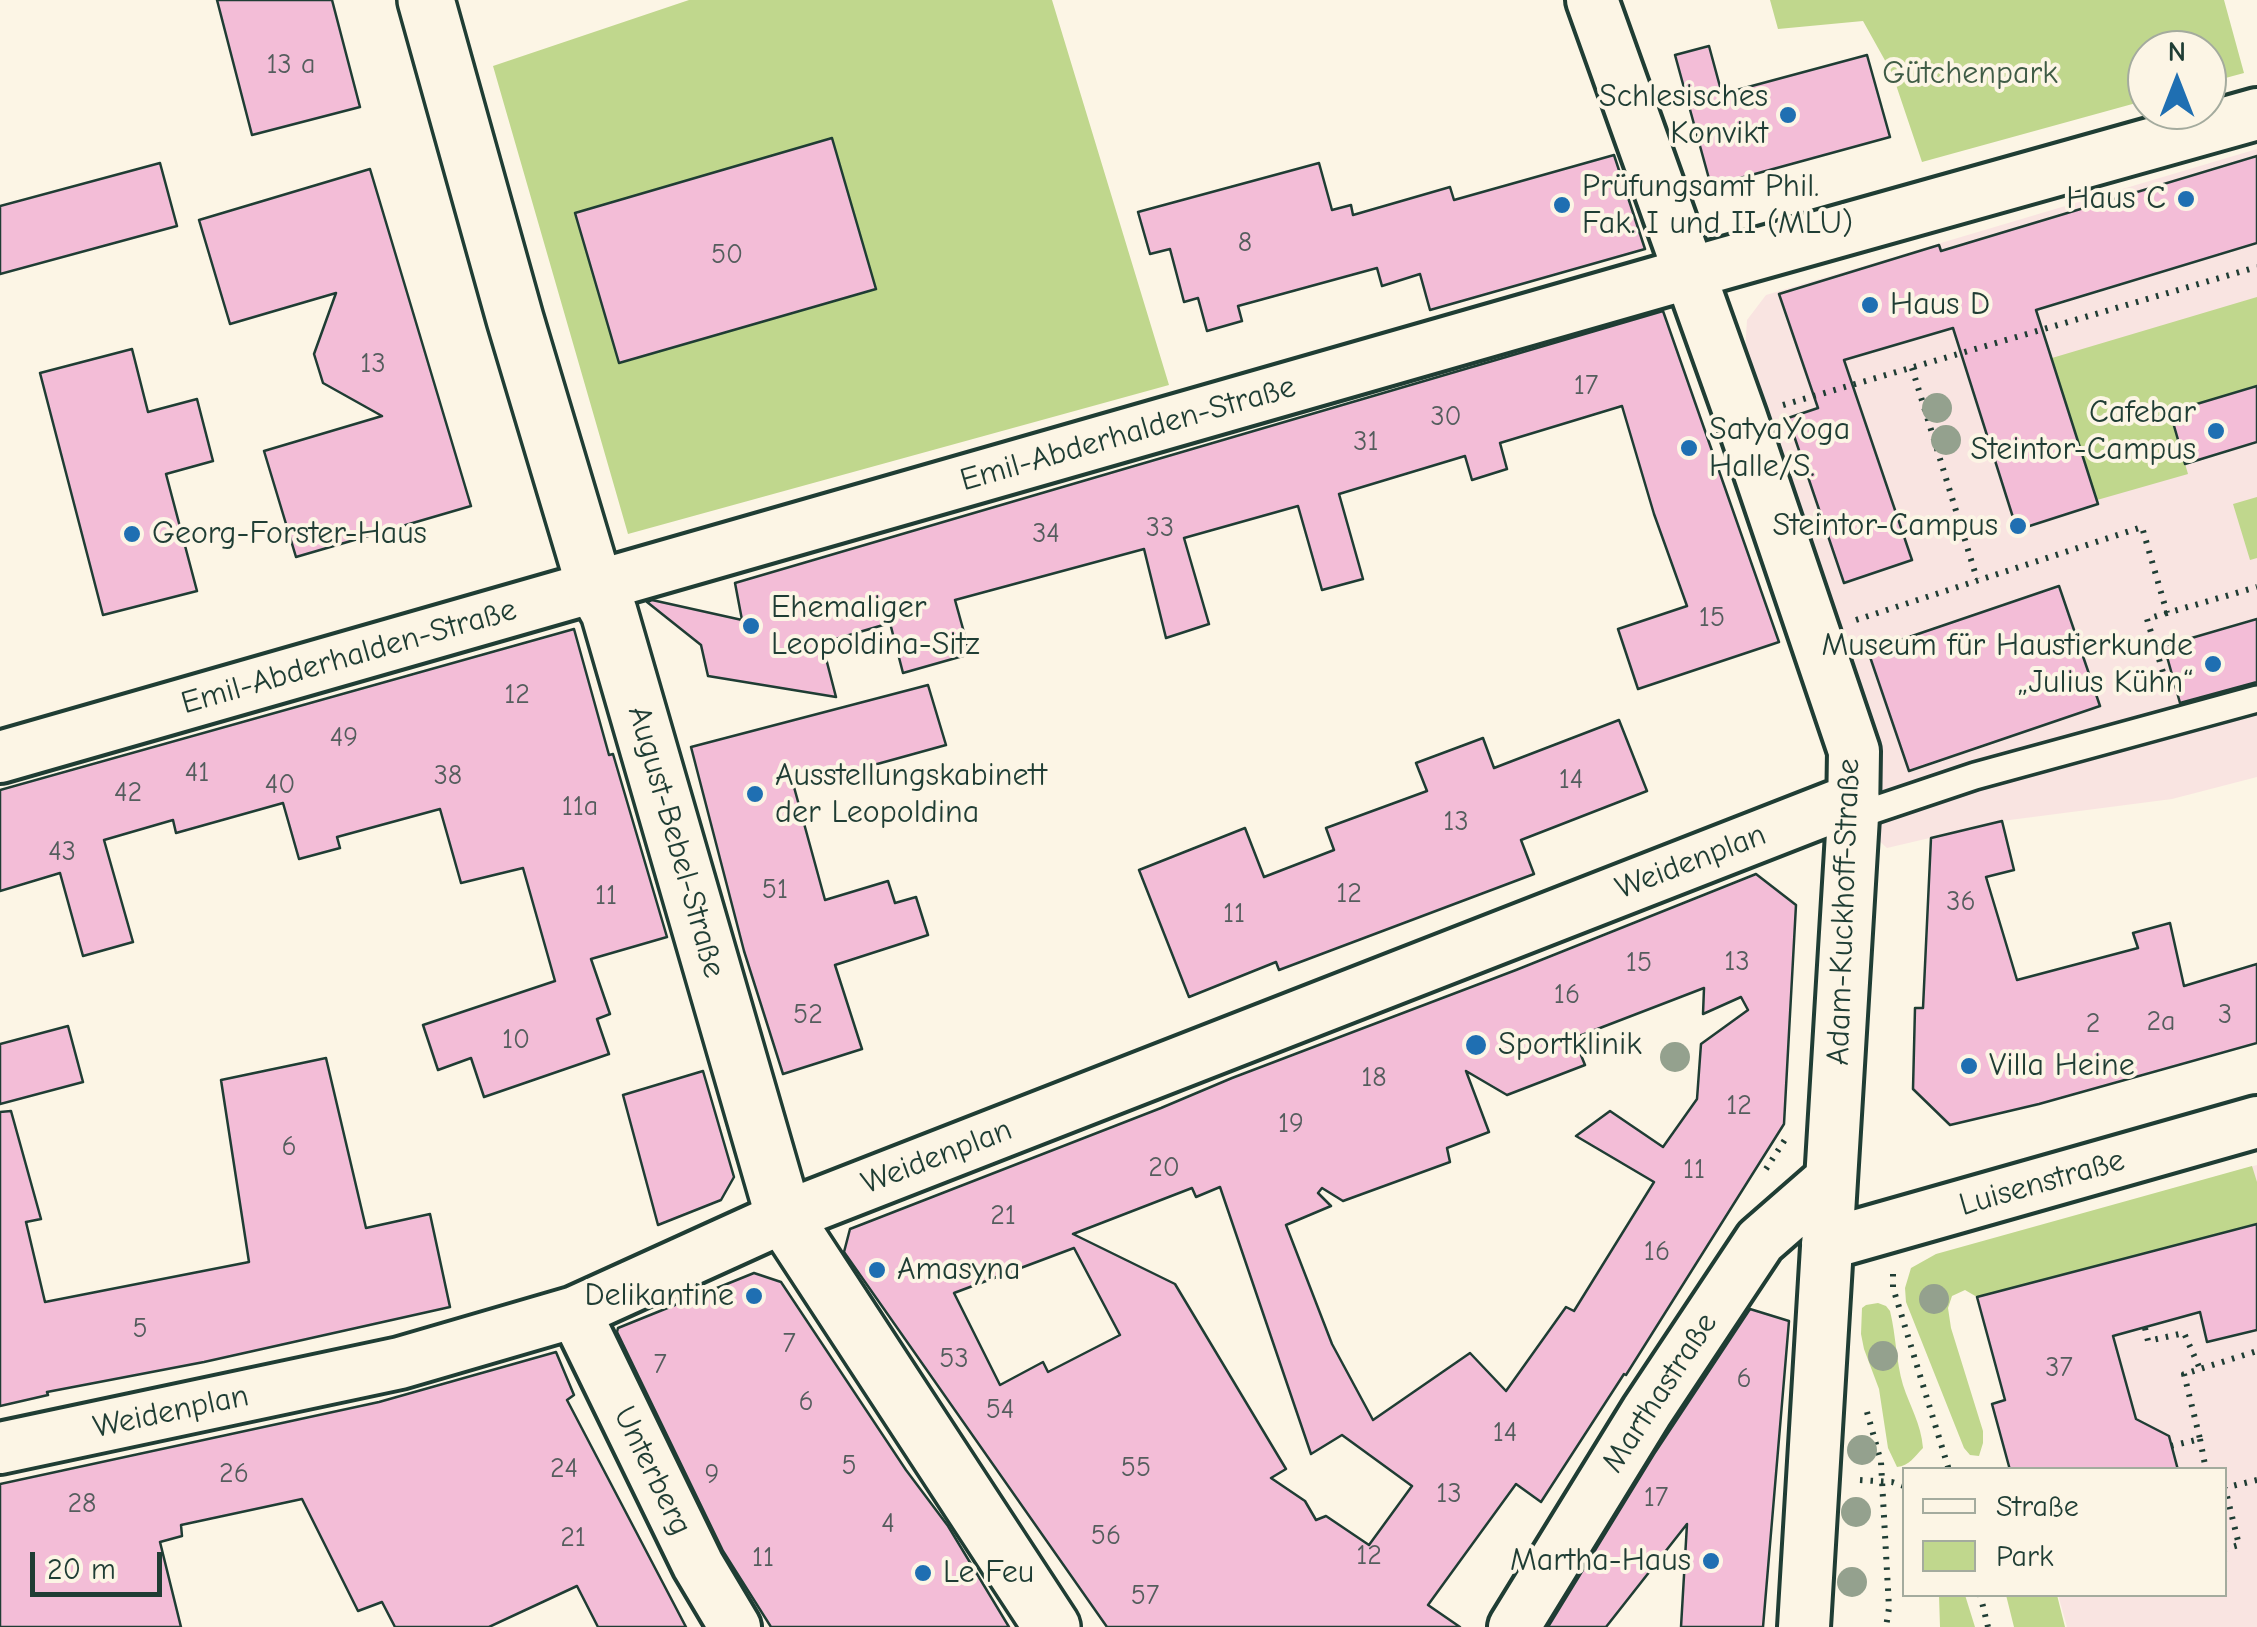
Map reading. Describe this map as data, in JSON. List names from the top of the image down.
{
  "streets": {
    "street": [
      "Emil-Abderhalden-Straße",
      "August-Bebel-Straße",
      "Weidenplan",
      "Adam-Kuckhoff-Straße",
      "Luisenstraße",
      "Marthastraße",
      "Unterberg"
    ]
  },
  "crossings": [
    ["Emil-Abderhalden-Straße", "August-Bebel-Straße"],
    ["Emil-Abderhalden-Straße", "Adam-Kuckhoff-Straße"],
    ["August-Bebel-Straße", "Weidenplan"],
    ["Weidenplan", "Adam-Kuckhoff-Straße"],
    ["Weidenplan", "Unterberg"],
    ["Adam-Kuckhoff-Straße", "Luisenstraße"],
    ["Adam-Kuckhoff-Straße", "Marthastraße"]
  ],
  "parks": ["Gütchenpark"],
  "places": [
    "Schlesisches Konvikt",
    "Haus C",
    "Prüfungsamt Phil. Fak. I und II (MLU)",
    "Haus D",
    "Cafebar Steintor-Campus",
    "SatyaYoga Halle/S.",
    "Steintor-Campus",
    "Georg-Forster-Haus",
    "Ehemaliger Leopoldina-Sitz",
    "Museum für Haustierkunde „Julius Kühn“",
    "Ausstellungskabinett der Leopoldina",
    "Sportklinik",
    "Villa Heine",
    "Amasyna",
    "Delikantine",
    "Martha-Haus",
    "Le Feu"
  ],
  "house_numbers": [
    "13 a",
    "8",
    "50",
    "13",
    "17",
    "30",
    "31",
    "33",
    "34",
    "15",
    "12",
    "49",
    "41",
    "38",
    "14",
    "40",
    "42",
    "11a",
    "13",
    "43",
    "51",
    "12",
    "11",
    "36",
    "11",
    "13",
    "15",
    "16",
    "52",
    "3",
    "2a",
    "2",
    "10",
    "18",
    "12",
    "19",
    "6",
    "20",
    "11",
    "21",
    "16",
    "5",
    "7",
    "53",
    "7",
    "37",
    "6",
    "6",
    "54",
    "14",
    "5",
    "55",
    "24",
    "26",
    "9",
    "13",
    "17",
    "28",
    "4",
    "56",
    "21",
    "12",
    "11",
    "57"
  ],
  "legend": ["Straße", "Park"],
  "scale_bar": "20 m",
  "north": "top"
}
